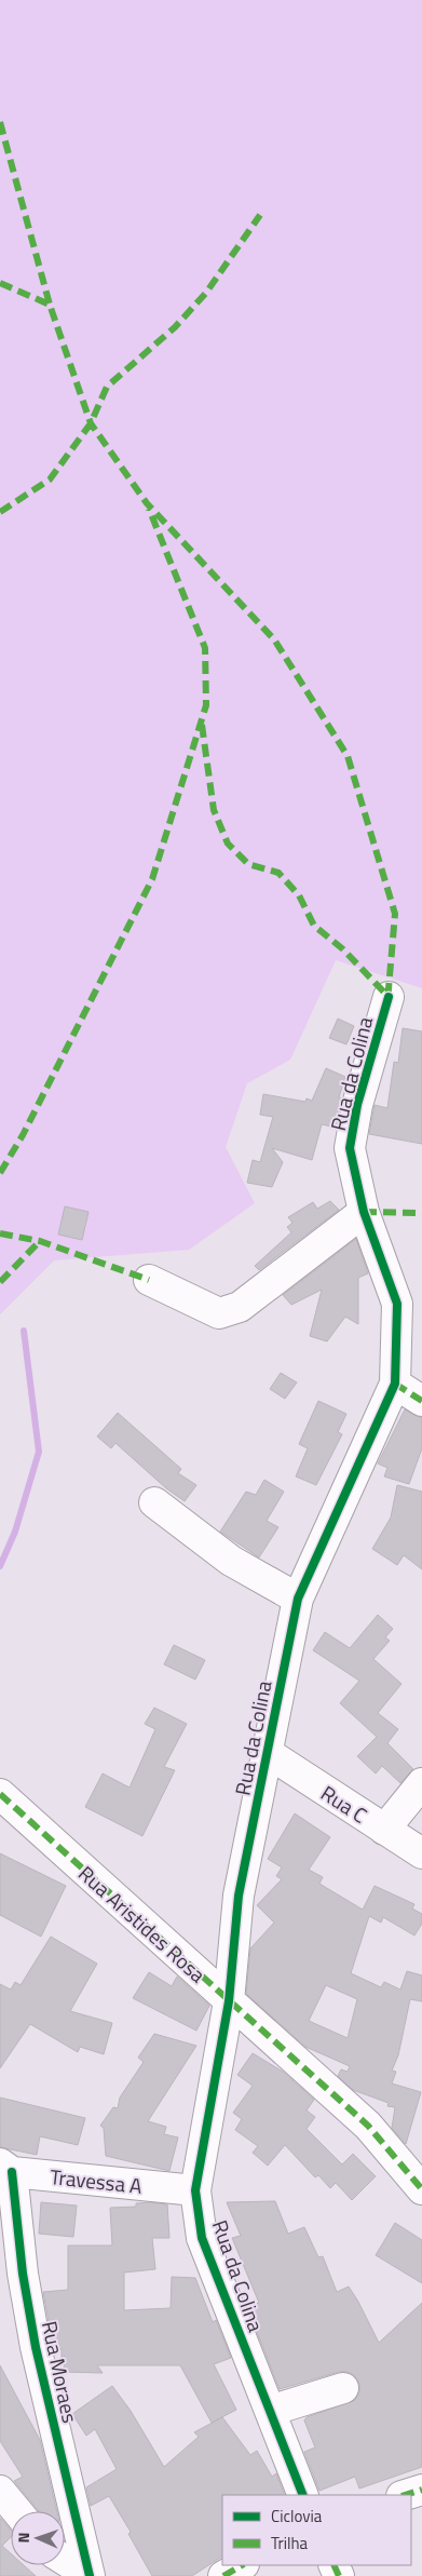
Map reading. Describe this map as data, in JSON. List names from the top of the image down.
{
  "streets": {
    "street": [
      "Rua da Colina",
      "Rua C",
      "Rua Aristides Rosa",
      "Travessa A",
      "Rua Moraes"
    ]
  },
  "crossings": [
    ["Rua da Colina", "Rua C"],
    ["Rua da Colina", "Rua Aristides Rosa"],
    ["Rua da Colina", "Travessa A"],
    ["Travessa A", "Rua Moraes"]
  ],
  "legend": ["Ciclovia", "Trilha"],
  "north": "left"
}
